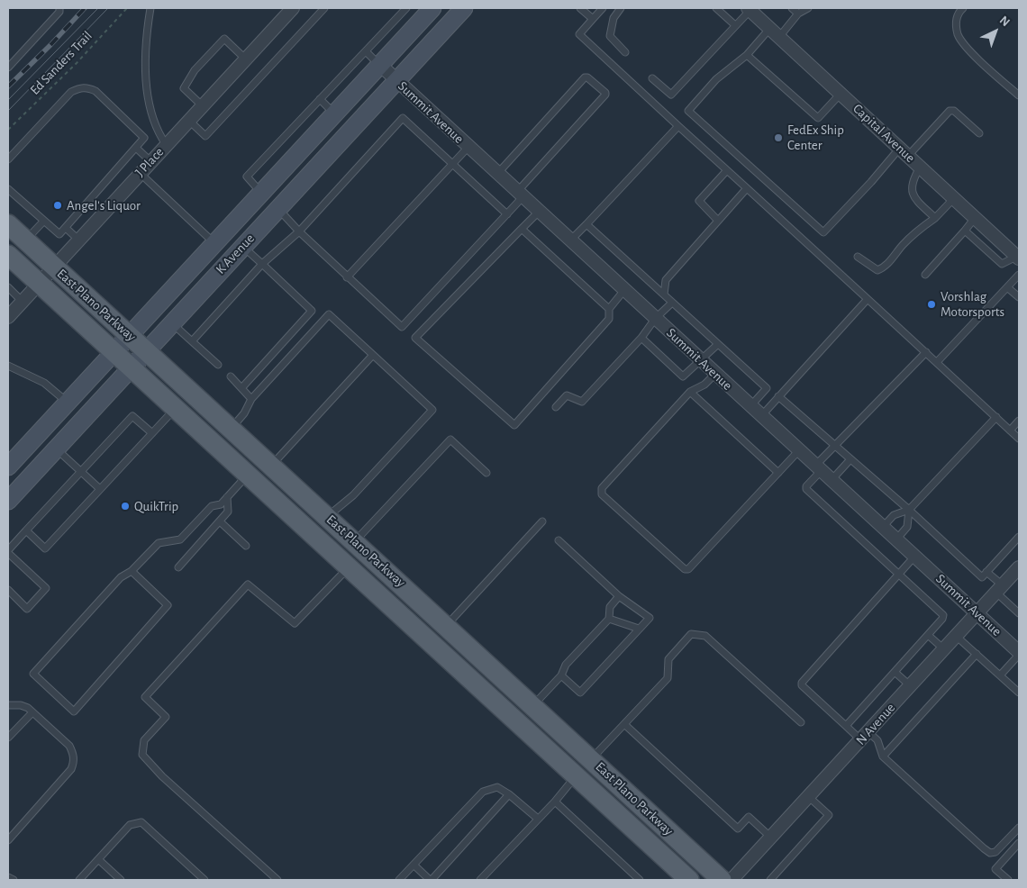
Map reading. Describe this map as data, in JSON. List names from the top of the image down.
{
  "streets": {
    "main road": ["K Avenue", "East Plano Parkway"],
    "street": [
      "Summit Avenue",
      "Capital Avenue",
      "J Place",
      "N Avenue"
    ],
    "path": ["Ed Sanders Trail"]
  },
  "crossings": [
    ["Summit Avenue", "K Avenue"],
    ["Summit Avenue", "N Avenue"],
    ["J Place", "East Plano Parkway"],
    ["K Avenue", "East Plano Parkway"]
  ],
  "places": [
    "FedEx Ship Center",
    "Angel's Liquor",
    "Vorshlag Motorsports",
    "QuikTrip"
  ],
  "north": "top right"
}
